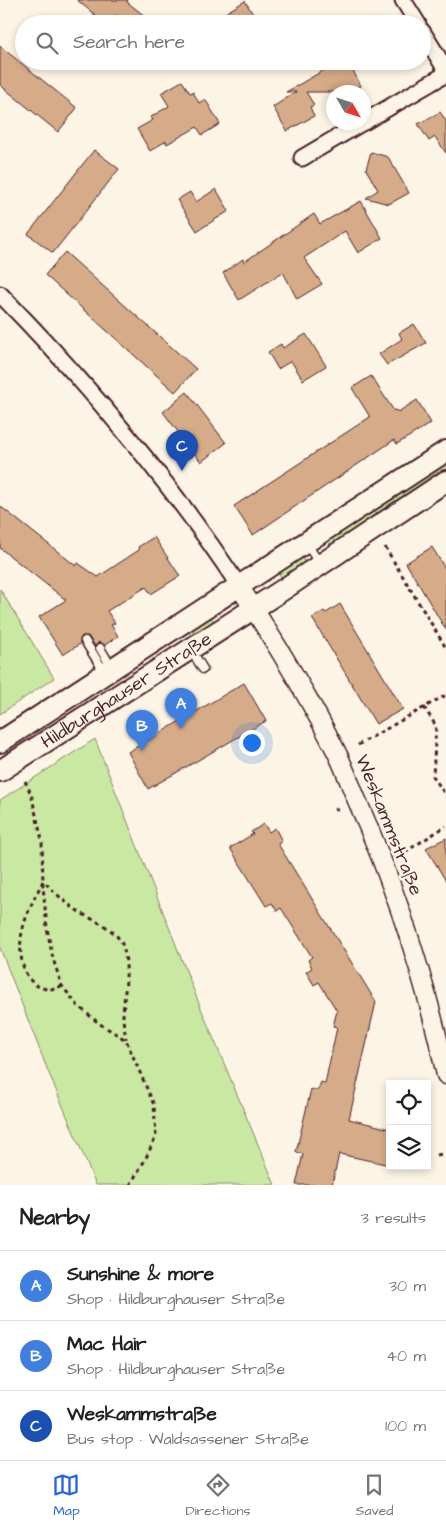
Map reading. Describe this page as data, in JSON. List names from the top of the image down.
{
  "streets": {
    "main road": ["Hildburghauser Straße"],
    "street": ["Weskammstraße"]
  },
  "crossings": [
    ["Hildburghauser Straße", "Weskammstraße"]
  ],
  "north": "bottom right",
  "page": {
    "search": "Search here",
    "pins": ["C", "A", "B"],
    "heading": ["Nearby", "3 results"],
    "list": [
      {
        "mark": "A",
        "name": "Sunshine & more",
        "note": "Shop · Hildburghauser Straße",
        "value": "30 m"
      },
      {
        "mark": "B",
        "name": "Mac Hair",
        "note": "Shop · Hildburghauser Straße",
        "value": "40 m"
      },
      {
        "mark": "C",
        "name": "Weskammstraße",
        "note": "Bus stop · Waldsassener Straße",
        "value": "100 m"
      }
    ],
    "nav": ["Map", "Directions", "Saved"]
  }
}
